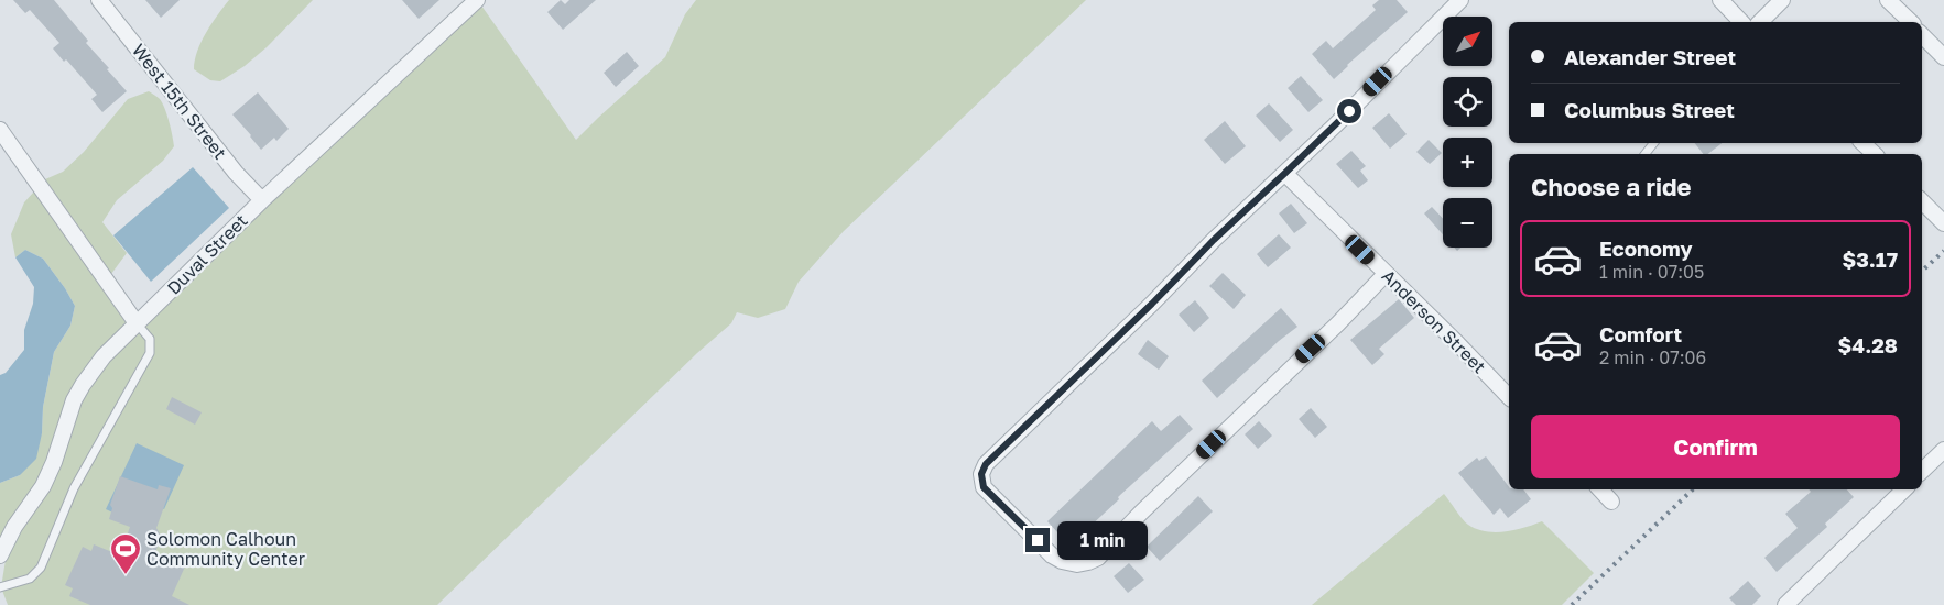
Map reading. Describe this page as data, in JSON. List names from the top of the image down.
{
  "streets": {
    "street": ["West 15th Street", "Duval Street", "Anderson Street"]
  },
  "crossings": [
    ["West 15th Street", "Duval Street"]
  ],
  "places": {
    "sports": ["Solomon Calhoun Community Center"]
  },
  "north": "top right",
  "page": {
    "map_buttons": ["+", "−"],
    "banner": ["Alexander Street", "Columbus Street"],
    "heading": "Choose a ride",
    "list": [
      {
        "name": "Economy",
        "note": "1 min · 07:05",
        "value": "$3.17"
      },
      {
        "name": "Comfort",
        "note": "2 min · 07:06",
        "value": "$4.28"
      }
    ],
    "buttons": "Confirm",
    "bubble": "1 min"
  }
}
